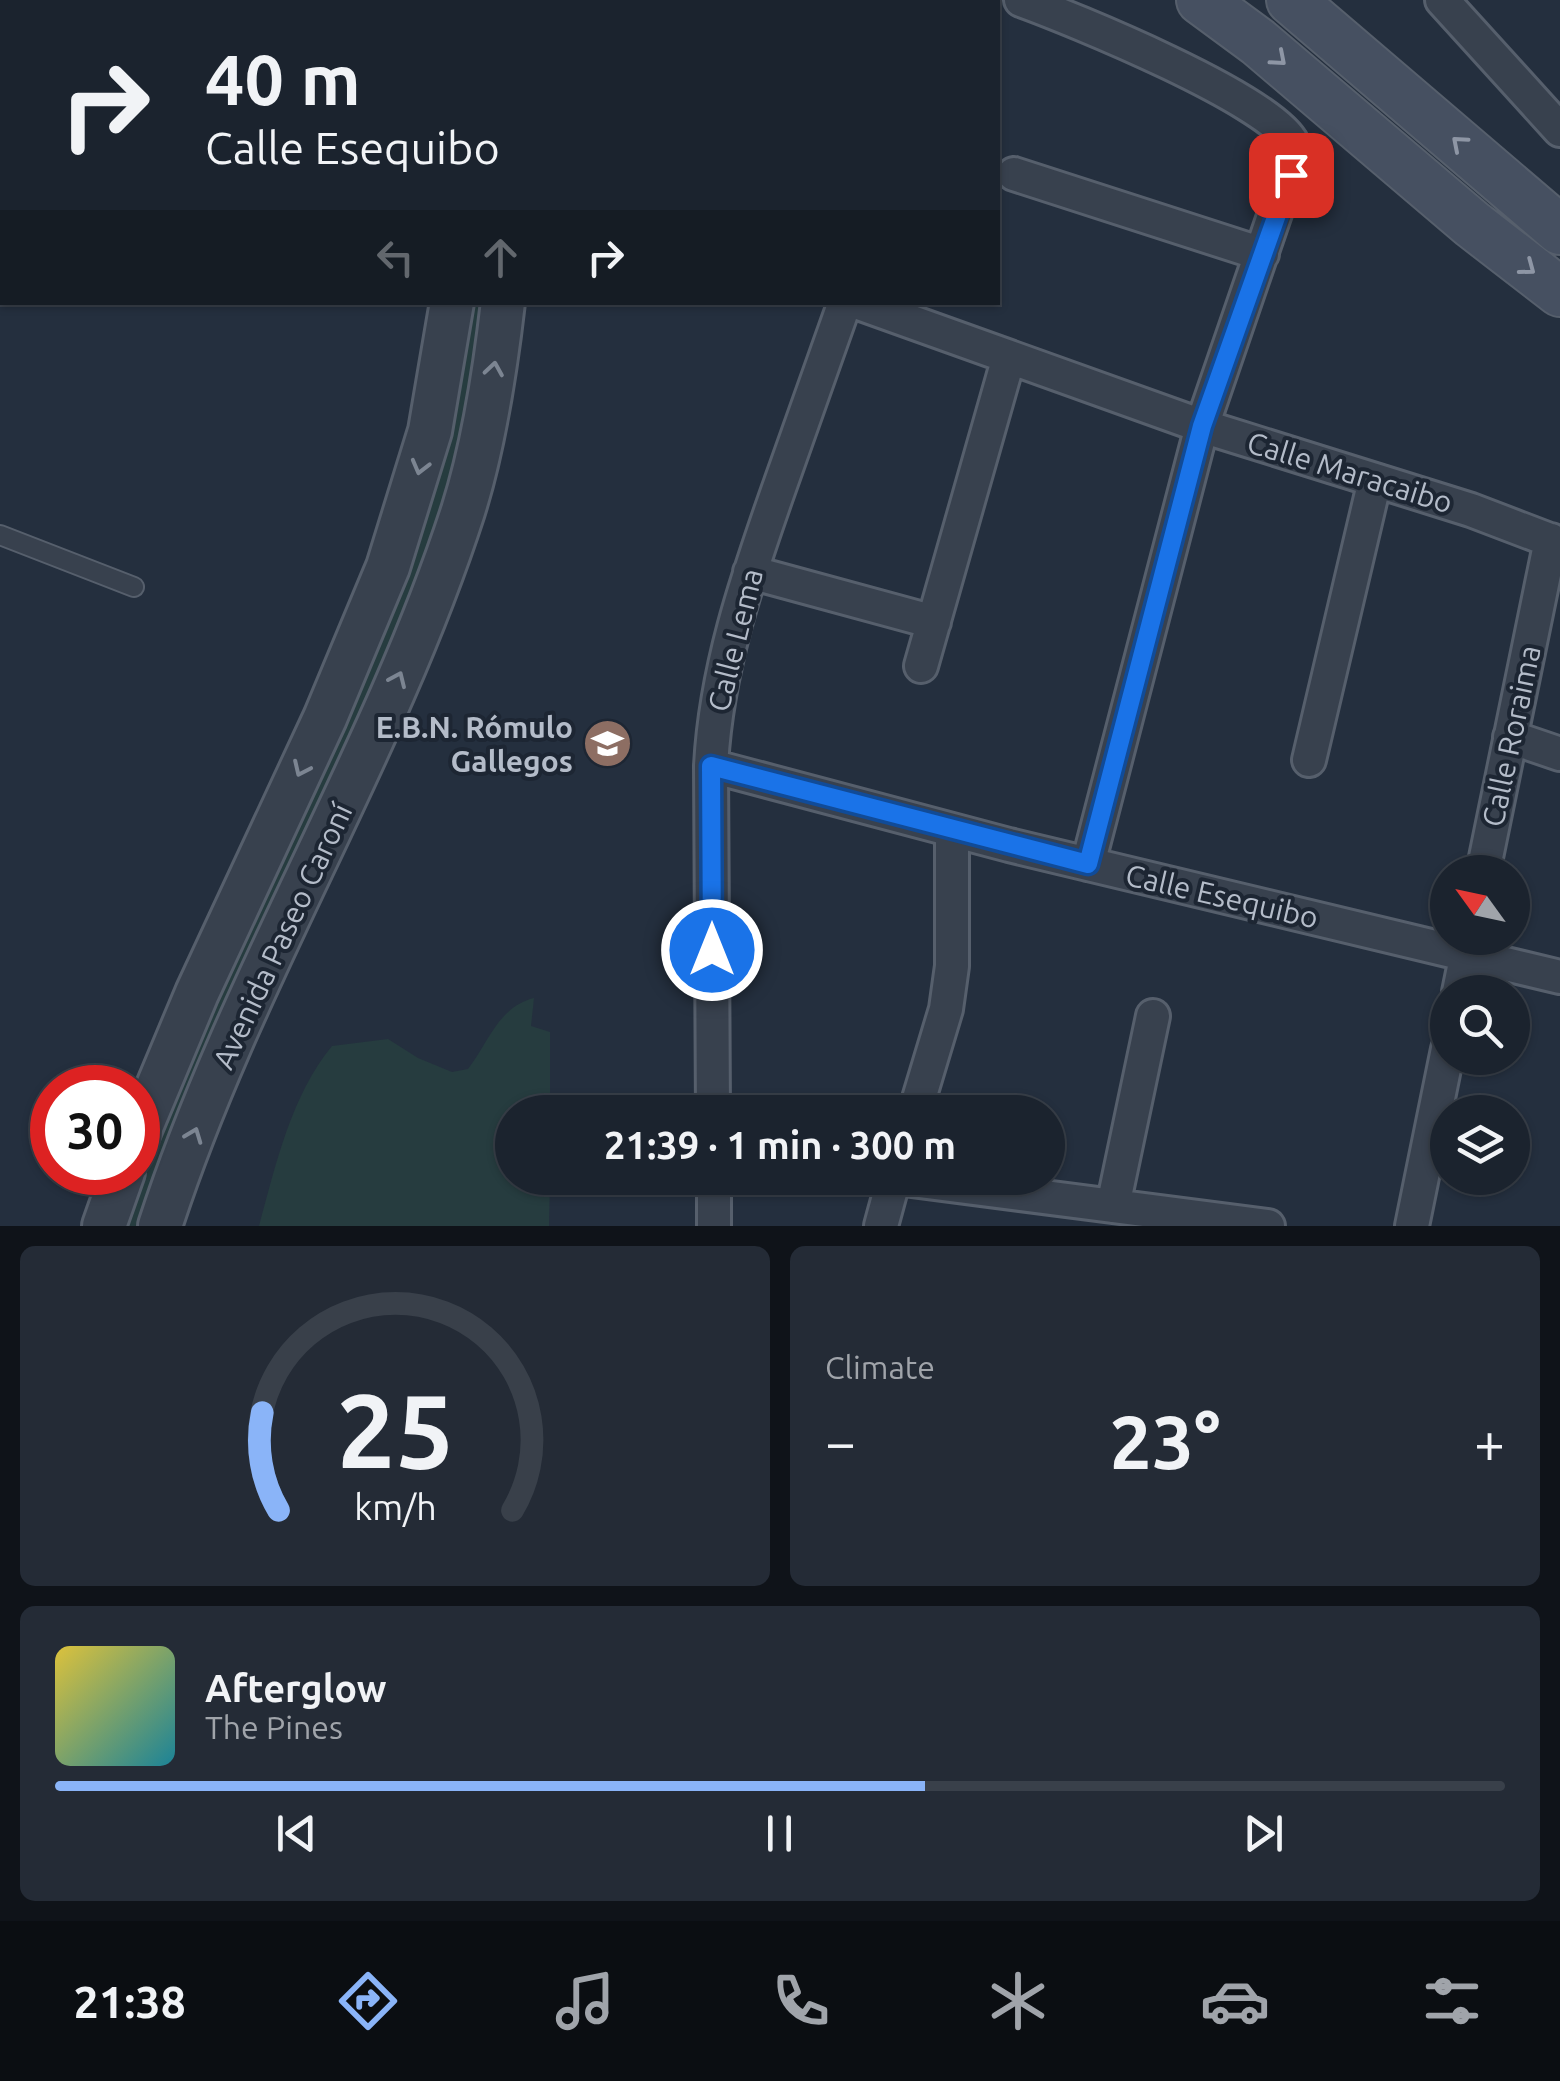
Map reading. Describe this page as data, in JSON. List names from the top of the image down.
{
  "streets": {
    "street": [
      "Calle Maracaibo",
      "Calle Lema",
      "Calle Roraima",
      "Calle Esequibo",
      "Avenida Paseo Caroní"
    ]
  },
  "crossings": [
    ["Calle Maracaibo", "Calle Roraima"],
    ["Calle Lema", "Calle Esequibo"]
  ],
  "places": {
    "school or university": ["E.B.N. Rómulo Gallegos"]
  },
  "north": "top left",
  "page": {
    "turn": ["40 m", "Calle Esequibo"],
    "limit": "30",
    "trip": "21:39 · 1 min · 300 m",
    "tile": "Climate",
    "heat": ["−", "23°", "+"],
    "song": ["Afterglow", "The Pines"],
    "tabs": "21:38",
    "gauge": ["25", "km/h"]
  }
}
